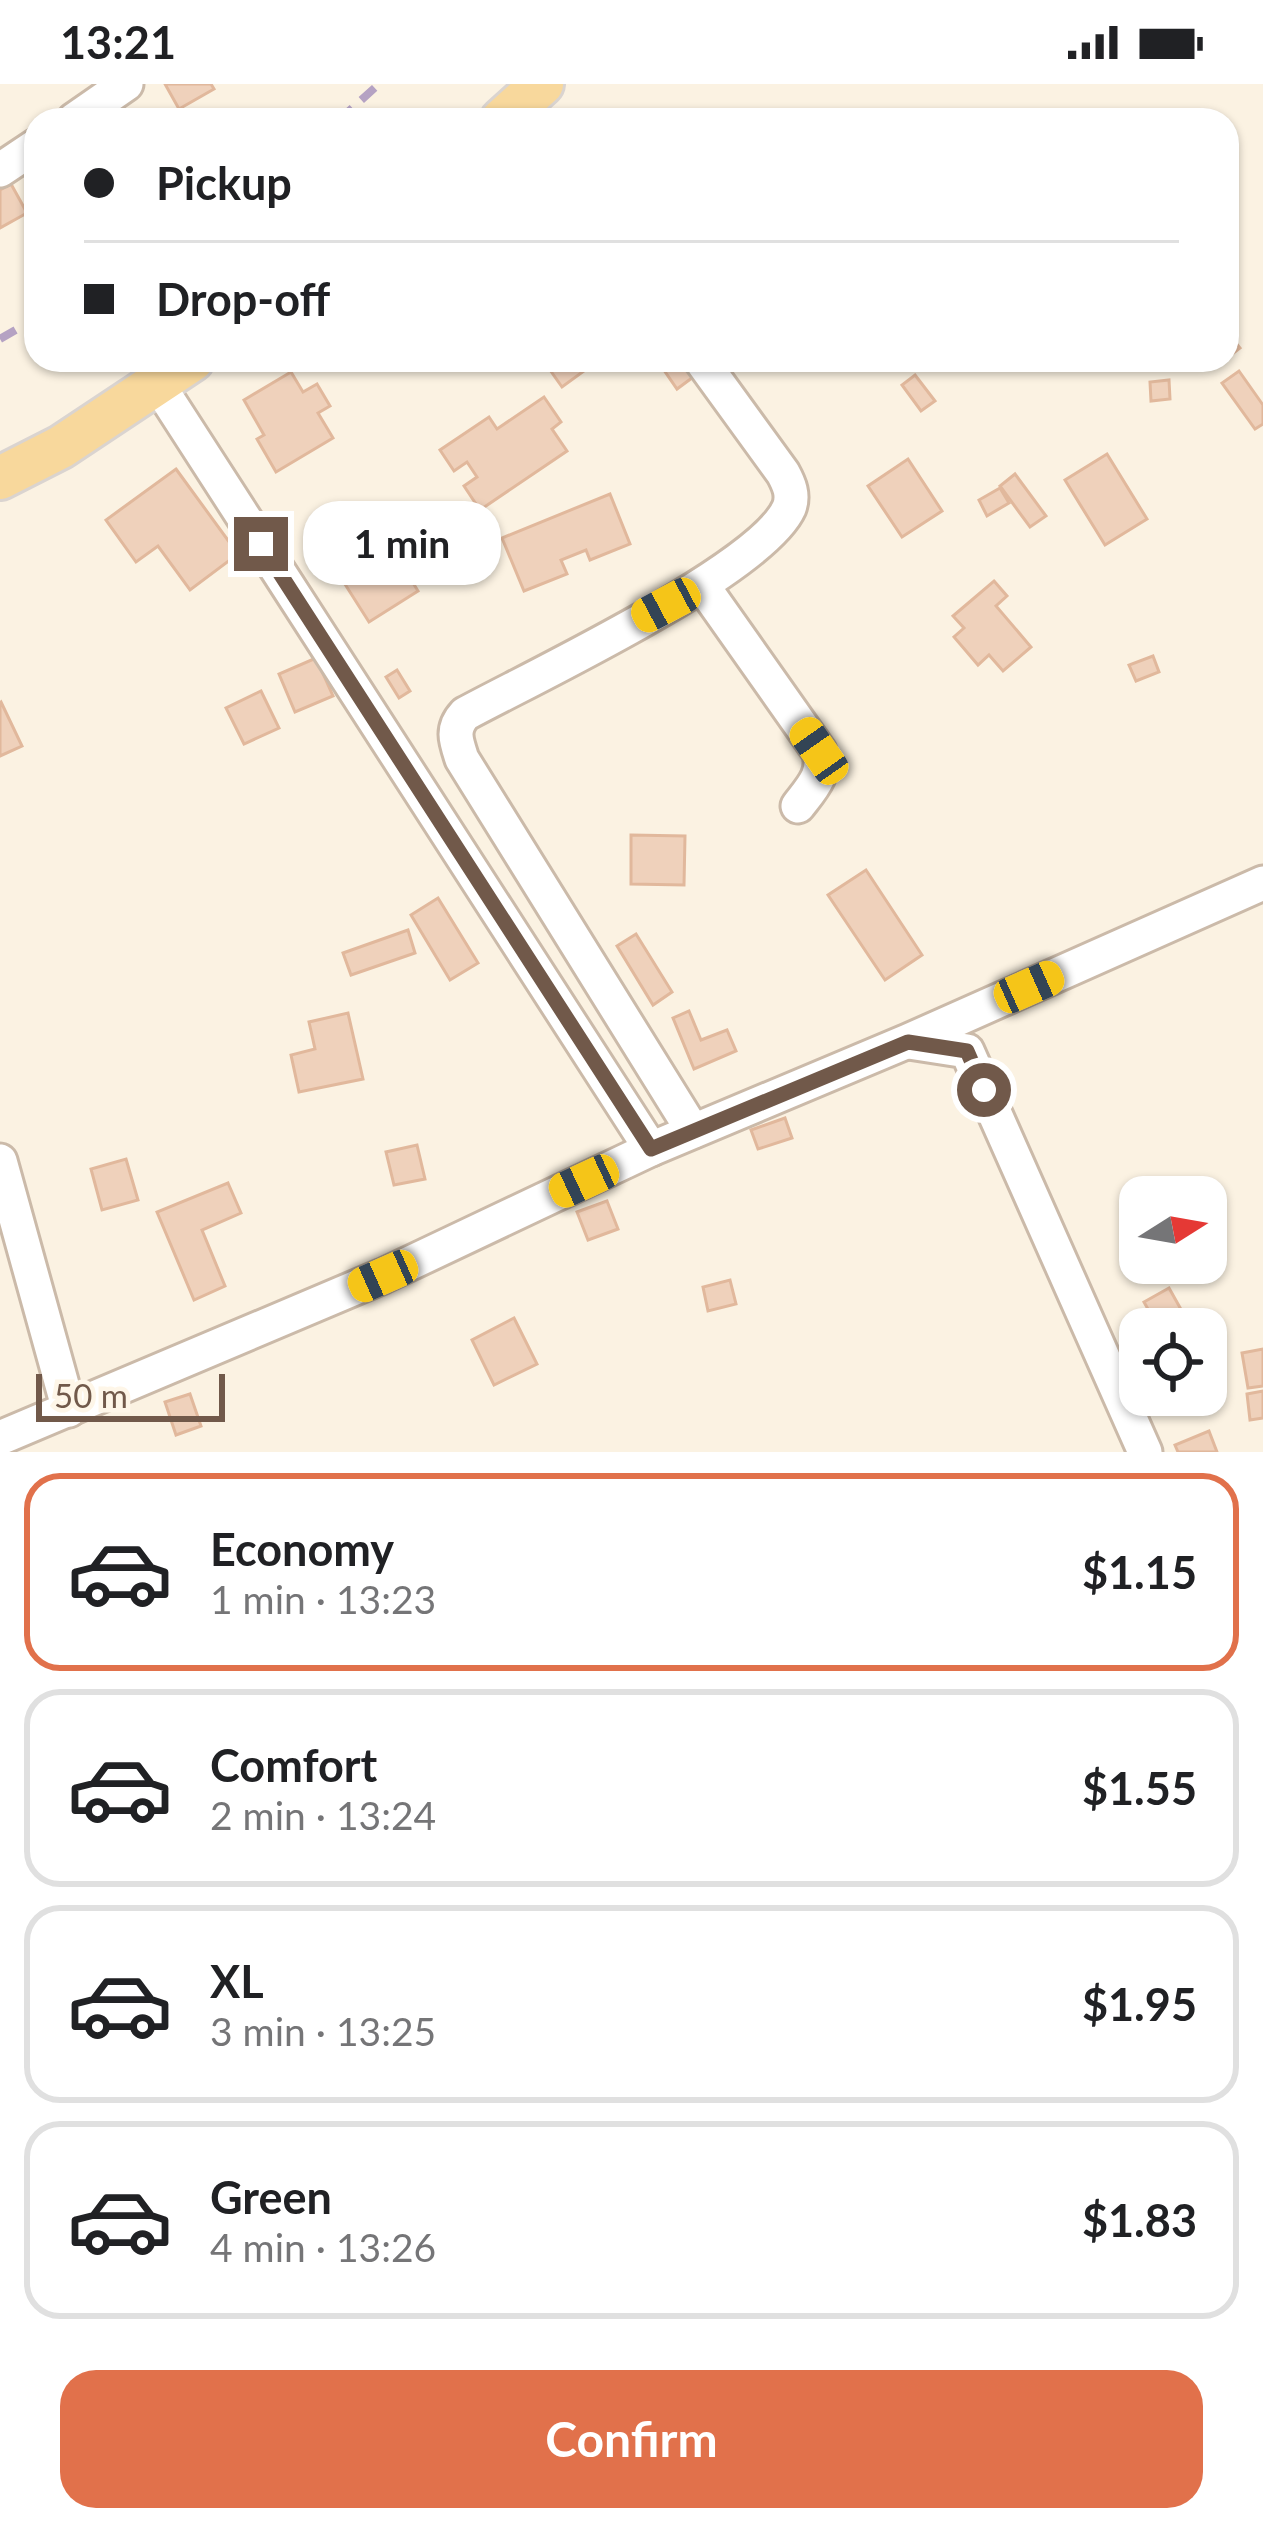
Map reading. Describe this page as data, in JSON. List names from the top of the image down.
{
  "scale_bar": "50 m",
  "north": "right",
  "page": {
    "status": "13:21",
    "banner": ["Pickup", "Drop-off"],
    "bubble": "1 min",
    "scale": "50 m",
    "list": [
      {
        "name": "Economy",
        "note": "1 min · 13:23",
        "value": "$1.15"
      },
      {
        "name": "Comfort",
        "note": "2 min · 13:24",
        "value": "$1.55"
      },
      {
        "name": "XL",
        "note": "3 min · 13:25",
        "value": "$1.95"
      },
      {
        "name": "Green",
        "note": "4 min · 13:26",
        "value": "$1.83"
      }
    ],
    "buttons": "Confirm"
  }
}
